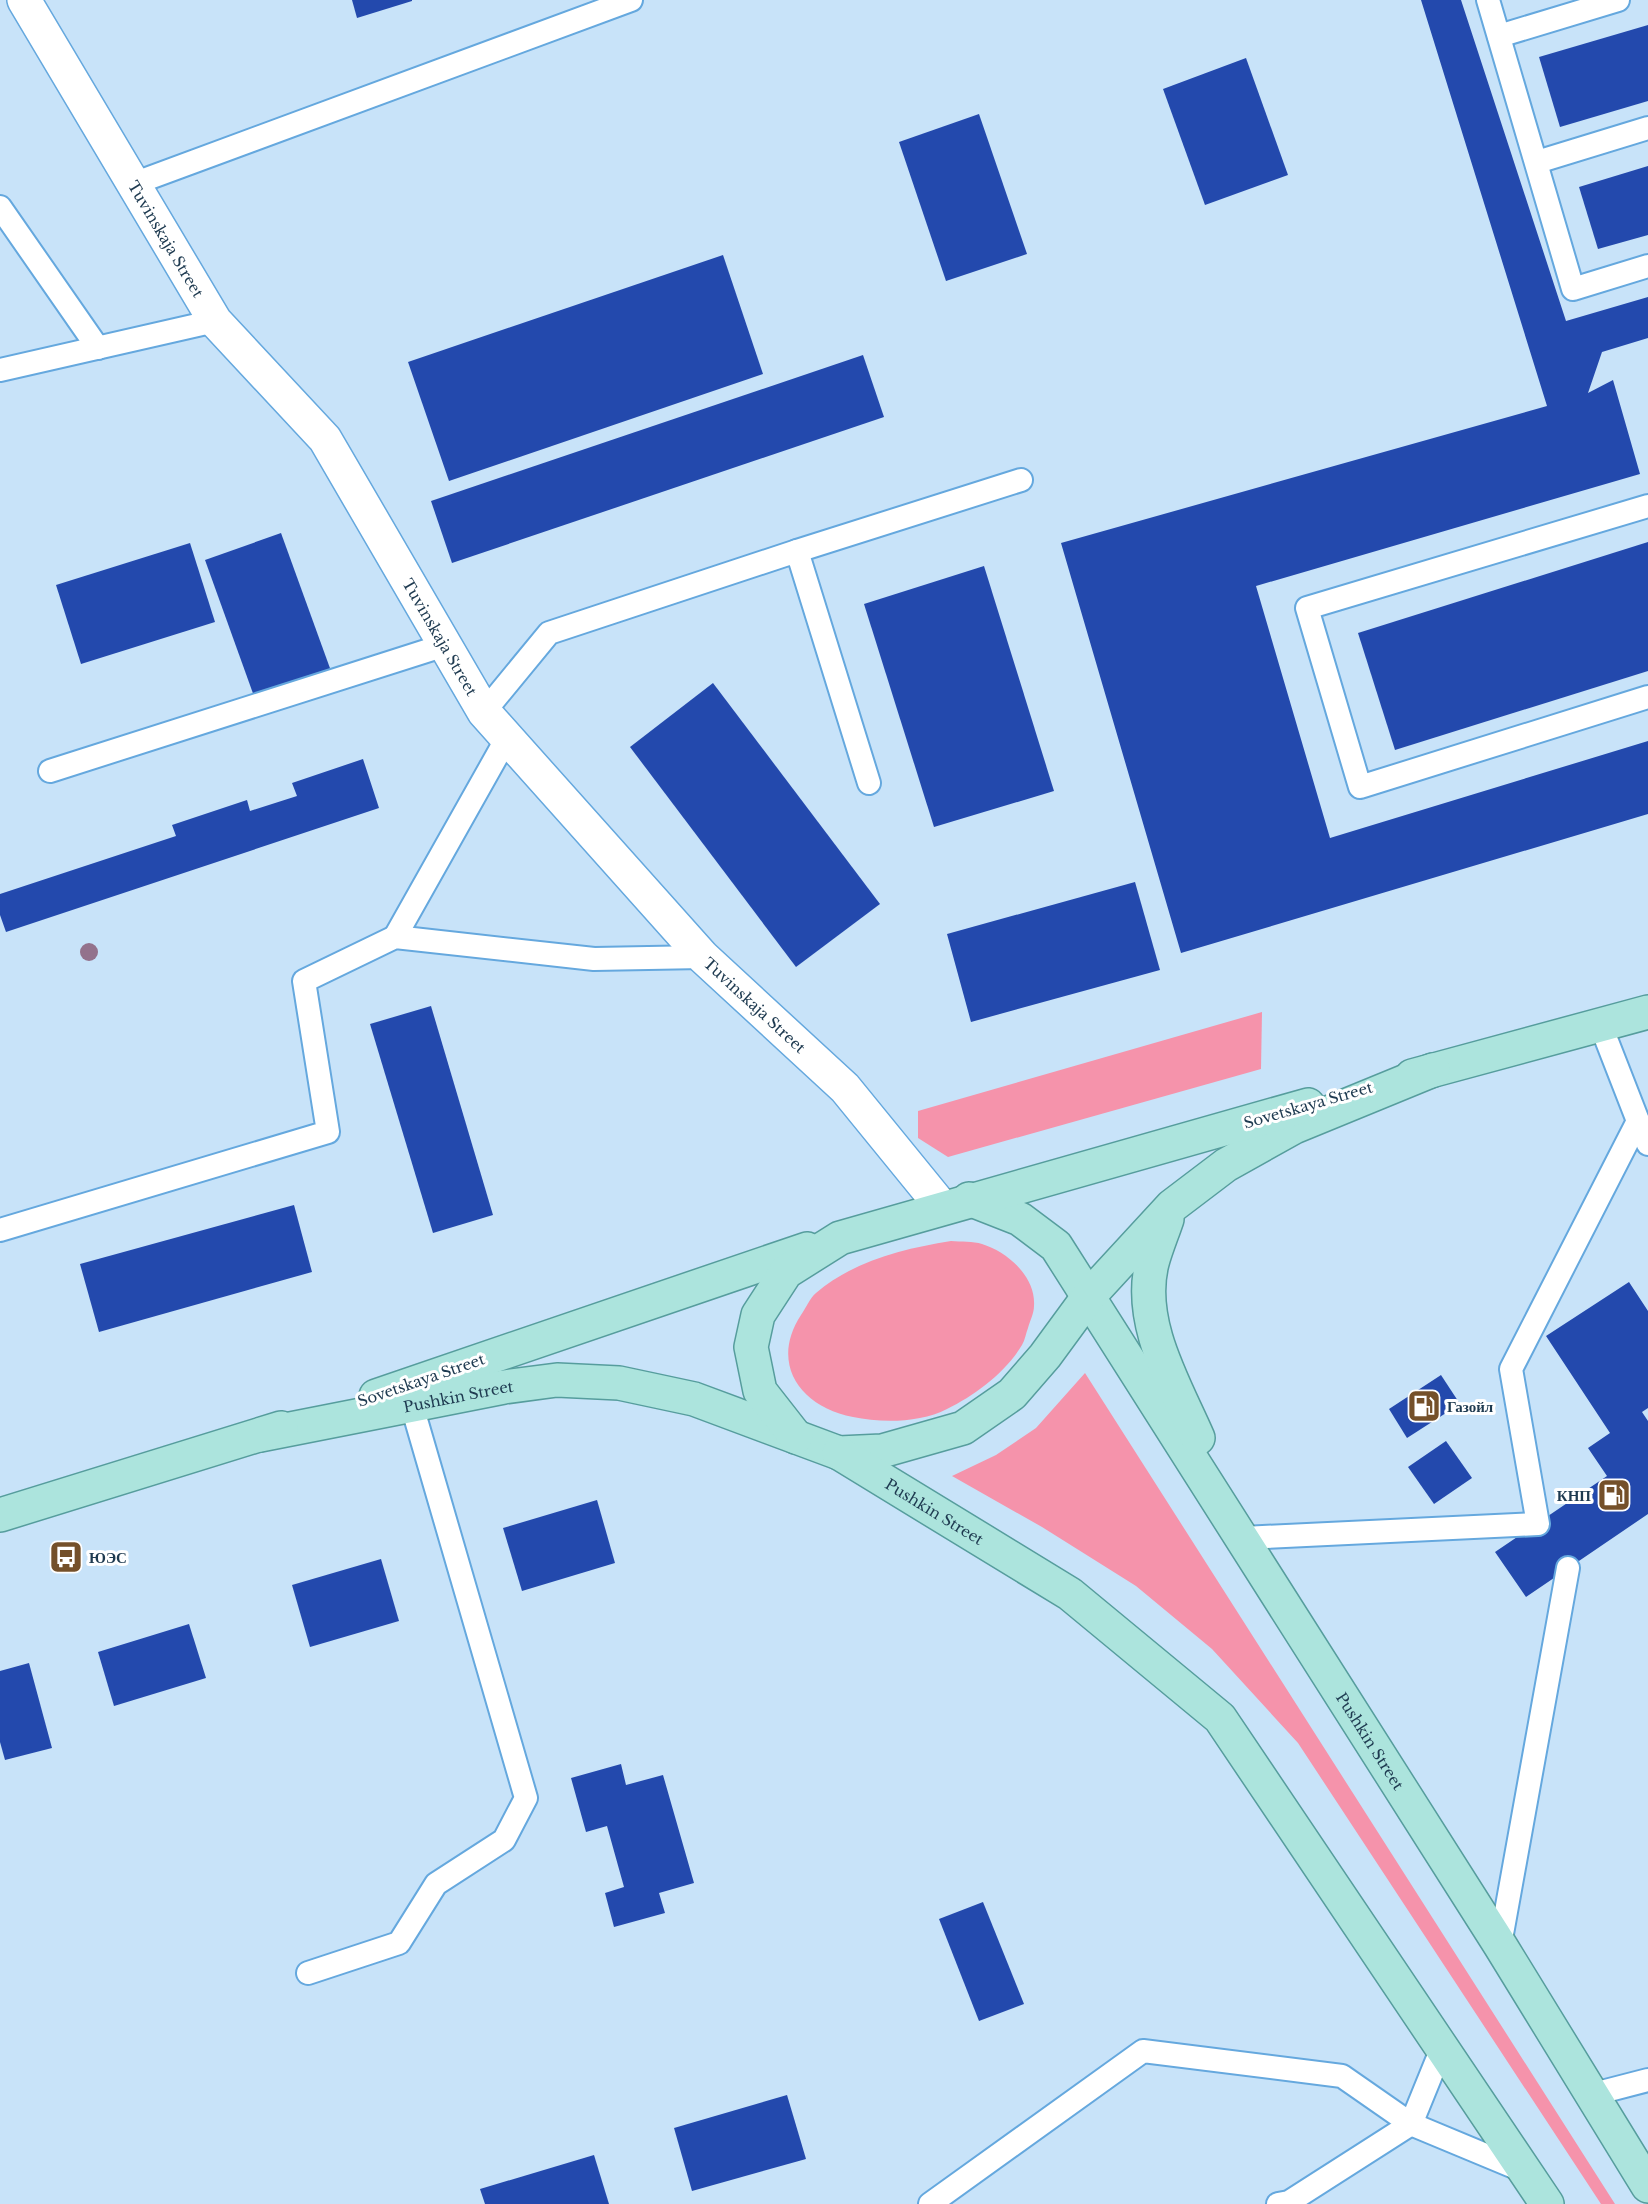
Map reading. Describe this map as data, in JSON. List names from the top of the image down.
{
  "streets": {
    "main road": ["Sovetskaya Street", "Pushkin Street"],
    "street": ["Tuvinskaja Street"]
  },
  "crossings": [
    ["Tuvinskaja Street", "Sovetskaya Street"],
    ["Tuvinskaja Street", "Pushkin Street"],
    ["Sovetskaya Street", "Pushkin Street"]
  ],
  "places": {
    "fuel station": ["Газойл", "КНП"],
    "bus stop": ["ЮЭС"]
  }
}
